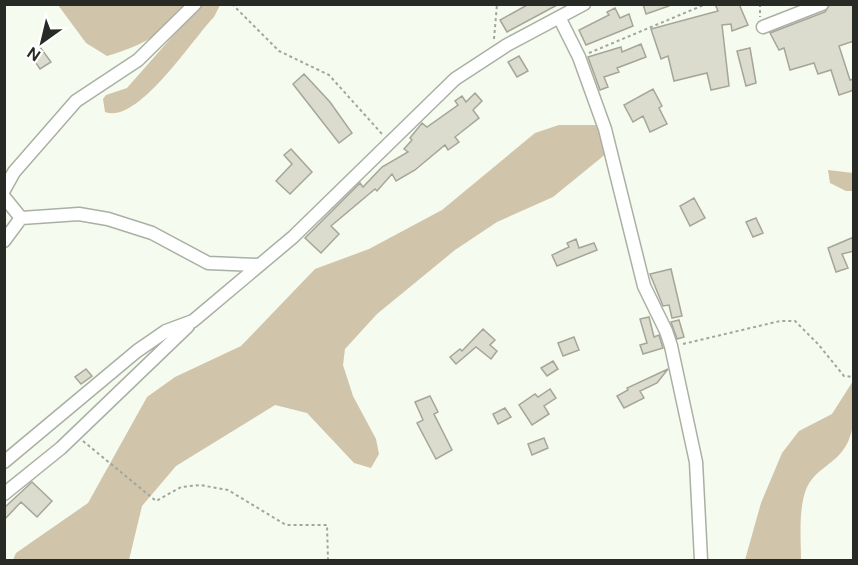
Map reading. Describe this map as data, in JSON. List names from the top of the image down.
{
  "north": "bottom left"
}
